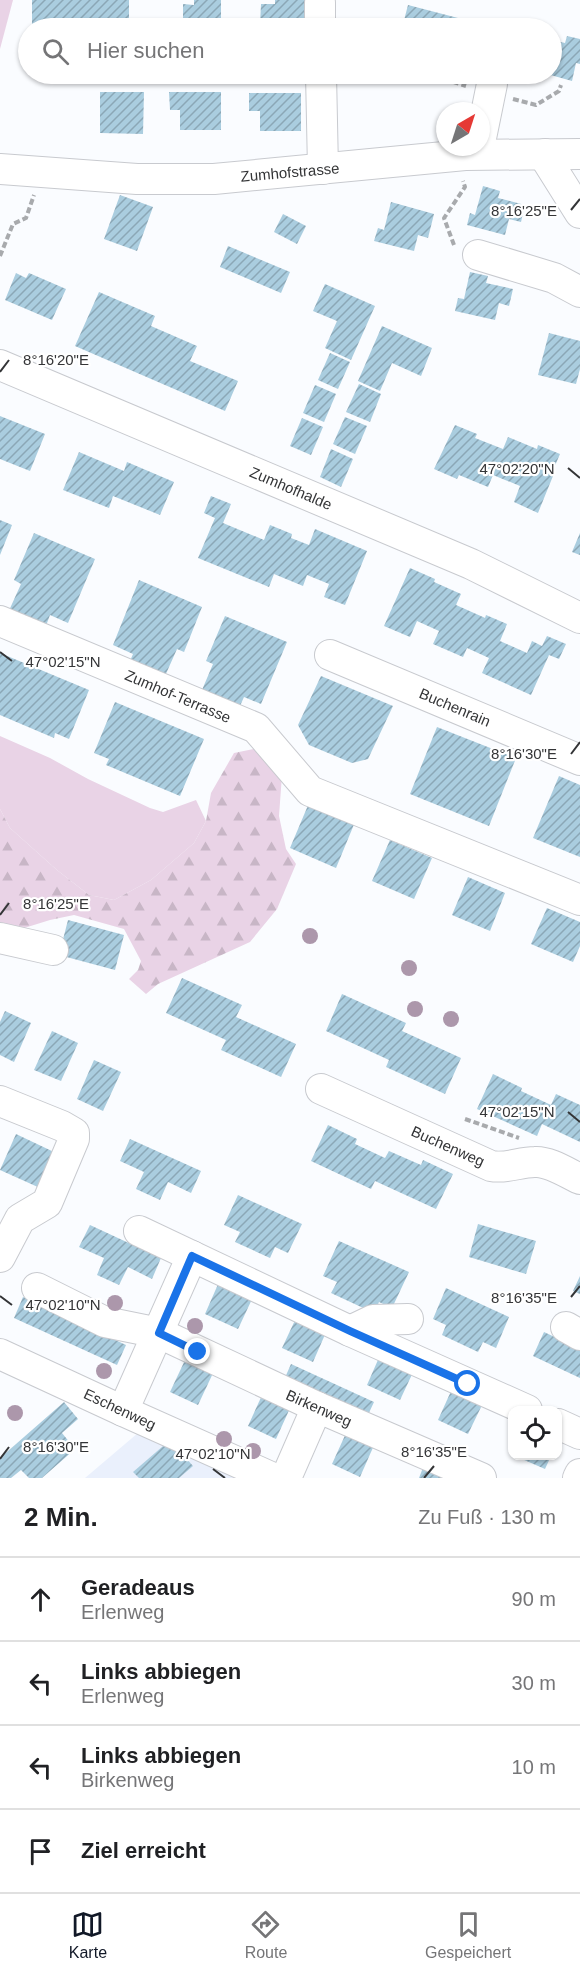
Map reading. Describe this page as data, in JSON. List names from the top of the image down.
{
  "streets": {
    "street": [
      "Zumhofstrasse",
      "Zumhofhalde",
      "Zumhof-Terrasse",
      "Buchenrain",
      "Buchenweg",
      "Birkenweg",
      "Eschenweg"
    ]
  },
  "north": "top right",
  "page": {
    "search": "Hier suchen",
    "heading": ["2 Min.", "Zu Fuß · 130 m"],
    "list": [
      ["Geradeaus", "Erlenweg", "90 m"],
      ["Links abbiegen", "Erlenweg", "30 m"],
      ["Links abbiegen", "Birkenweg", "10 m"],
      "Ziel erreicht"
    ],
    "nav": ["Karte", "Route", "Gespeichert"]
  },
  "coordinates": [
    "8°16'25\"E",
    "8°16'20\"E",
    "47°02'20\"N",
    "47°02'15\"N",
    "8°16'30\"E",
    "8°16'35\"E",
    "47°02'10\"N"
  ]
}
